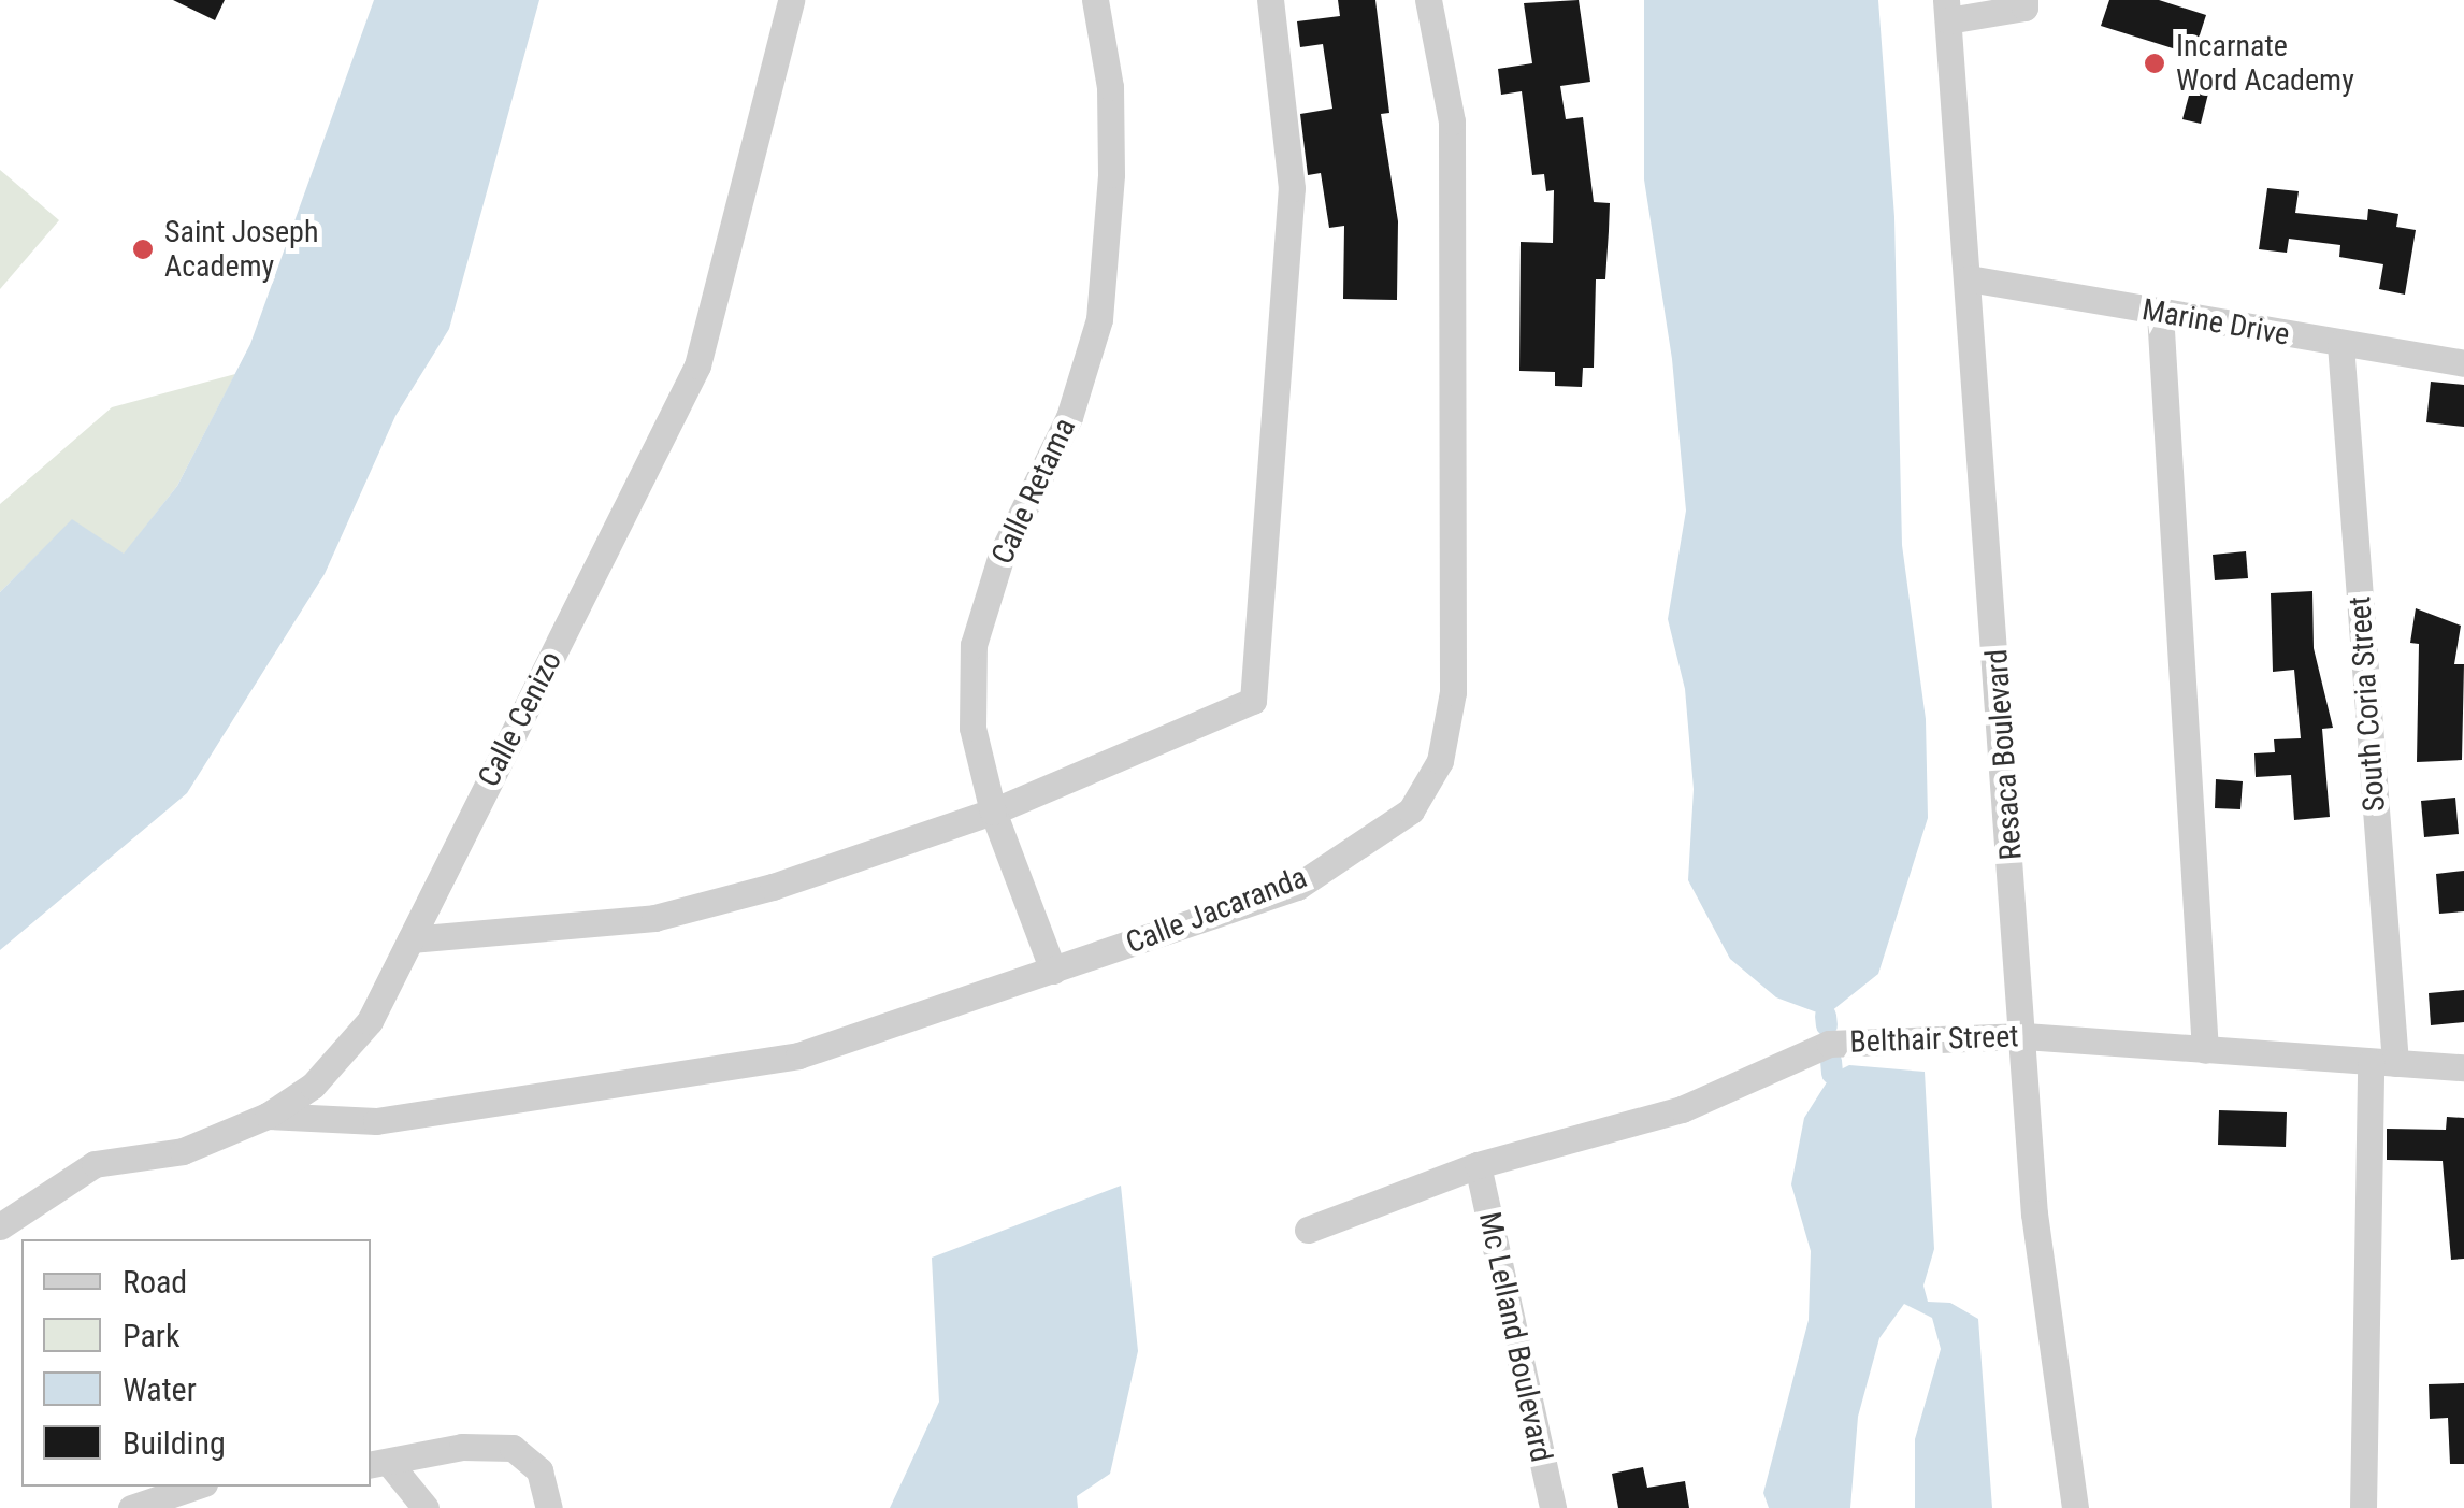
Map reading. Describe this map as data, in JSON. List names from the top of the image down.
{
  "streets": {
    "street": [
      "Marine Drive",
      "Calle Retama",
      "South Coria Street",
      "Calle Cenizo",
      "Resaca Boulevard",
      "Calle Jacaranda",
      "Belthair Street",
      "Mc Lelland Boulevard"
    ]
  },
  "crossings": [
    ["Marine Drive", "South Coria Street"],
    ["Marine Drive", "Resaca Boulevard"],
    ["Calle Retama", "Calle Jacaranda"],
    ["South Coria Street", "Belthair Street"],
    ["Calle Cenizo", "Calle Jacaranda"],
    ["Resaca Boulevard", "Belthair Street"],
    ["Belthair Street", "Mc Lelland Boulevard"]
  ],
  "places": ["Incarnate Word Academy", "Saint Joseph Academy"],
  "legend": [
    "Road",
    "Park",
    "Water",
    "Building"
  ]
}
